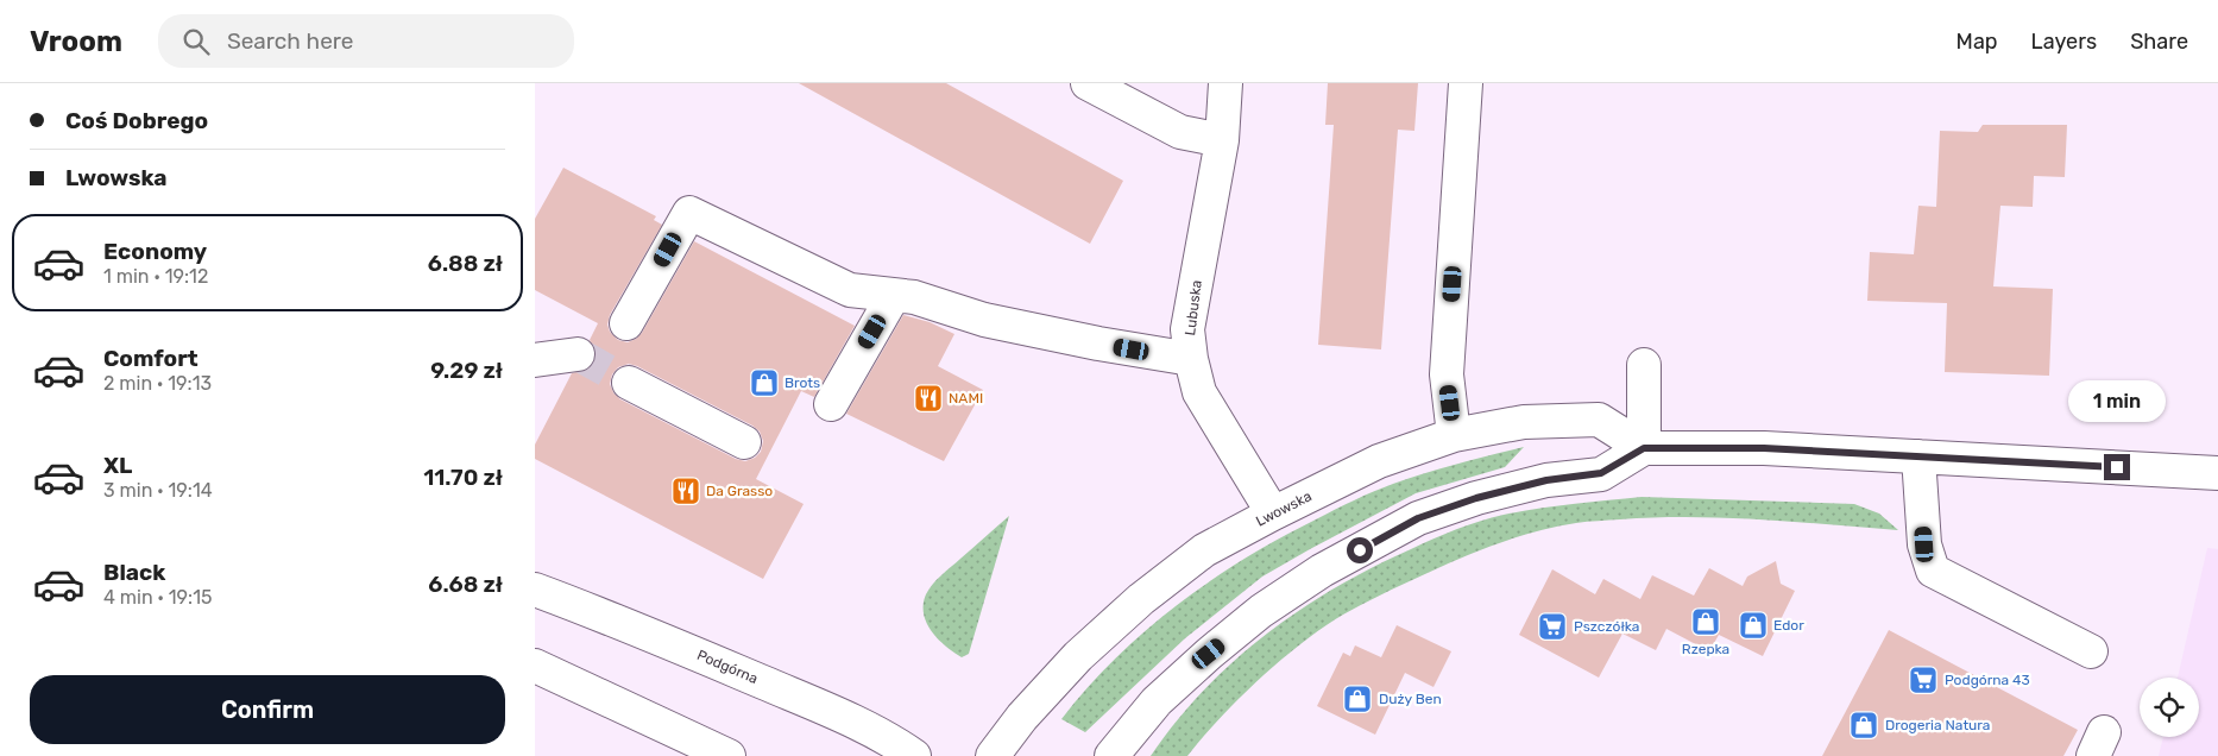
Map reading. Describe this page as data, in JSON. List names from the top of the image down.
{
  "streets": {
    "street": ["Lubuska", "Lwowska", "Podgórna"]
  },
  "crossings": [
    ["Lubuska", "Lwowska"]
  ],
  "places": {
    "shop": [
      "Brots",
      "Rzepka",
      "Edor",
      "Duży Ben",
      "Drogeria Natura"
    ],
    "restaurant": ["NAMI", "Da Grasso"],
    "supermarket": ["Pszczółka", "Podgórna 43"]
  },
  "page": {
    "header": "Vroom",
    "search": "Search here",
    "nav": ["Map", "Layers", "Share"],
    "banner": ["Coś Dobrego", "Lwowska"],
    "list": [
      {
        "name": "Economy",
        "note": "1 min · 19:12",
        "value": "6.88 zł"
      },
      {
        "name": "Comfort",
        "note": "2 min · 19:13",
        "value": "9.29 zł"
      },
      {
        "name": "XL",
        "note": "3 min · 19:14",
        "value": "11.70 zł"
      },
      {
        "name": "Black",
        "note": "4 min · 19:15",
        "value": "6.68 zł"
      }
    ],
    "bubble": "1 min",
    "buttons": "Confirm"
  }
}
